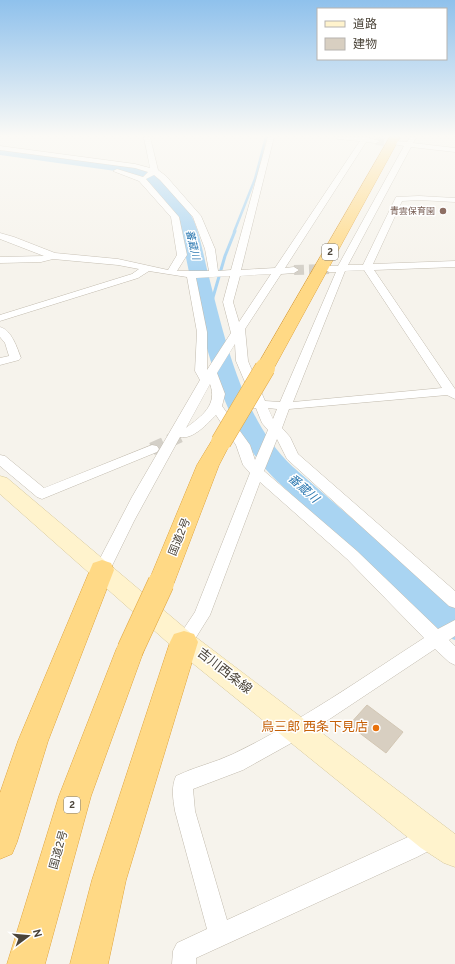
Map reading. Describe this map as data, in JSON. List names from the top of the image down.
{
  "streets": {
    "highway": ["2", "国道2号"],
    "main road": ["吉川西条線"]
  },
  "water": ["蕃蔵川", "番蔵川"],
  "places": ["青雲保育園", "鳥三郎 西条下見店"],
  "legend": ["道路", "建物"],
  "north": "right"
}
